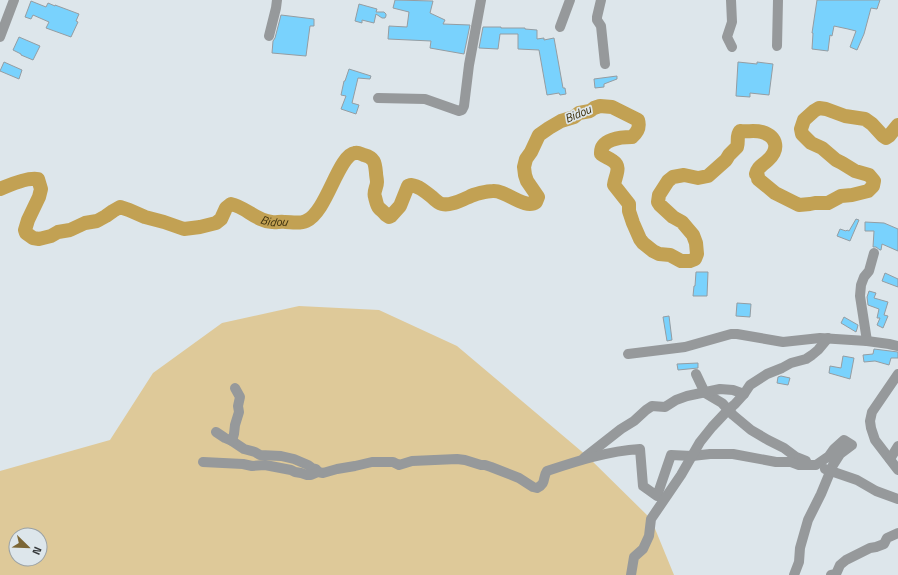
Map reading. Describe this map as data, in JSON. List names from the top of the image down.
{
  "water": ["Bidou"],
  "north": "bottom right"
}
